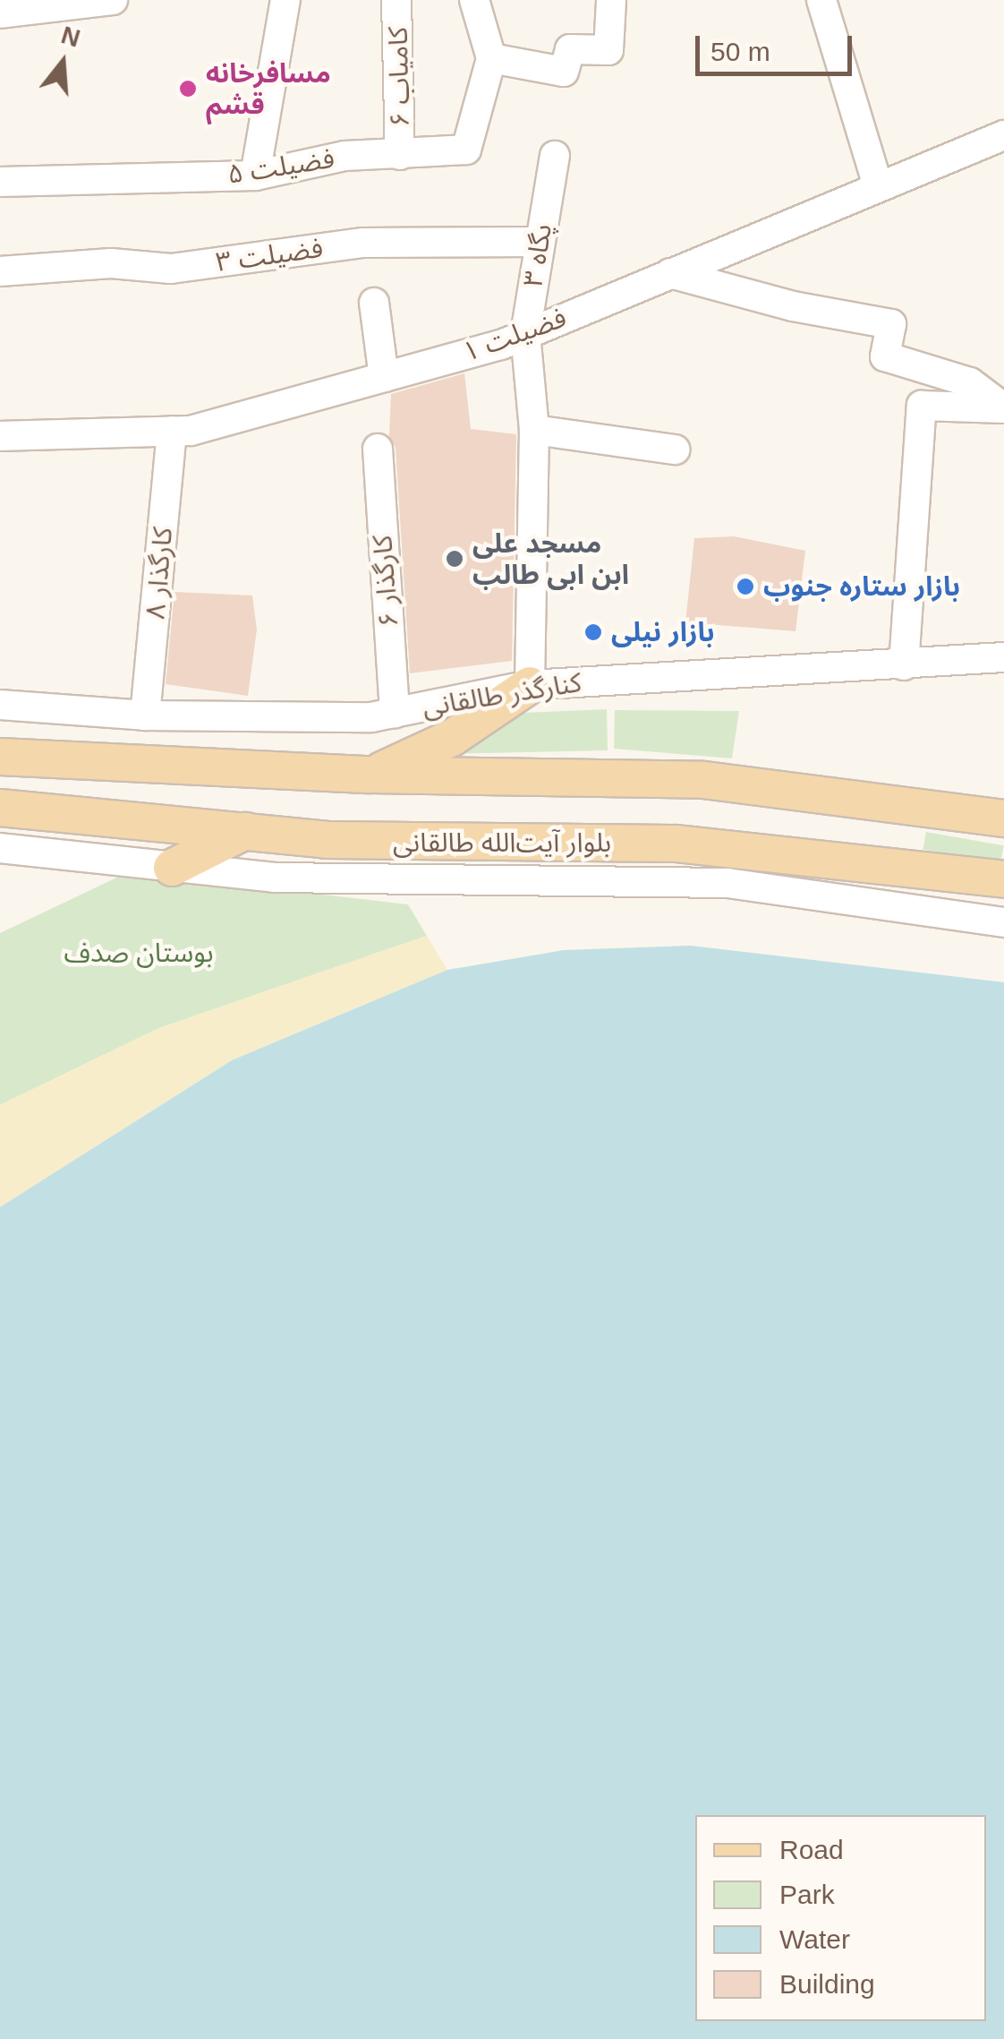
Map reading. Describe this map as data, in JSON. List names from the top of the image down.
{
  "streets": {
    "main road": ["بلوار آیت‌الله طالقانی"],
    "street": [
      "کامیاب ۶",
      "فضیلت ۵",
      "فضیلت ۳",
      "پگاه ۳",
      "فضیلت ۱",
      "کارگذار ۸",
      "کارگذار ۶",
      "کنارگذر طالقانی"
    ]
  },
  "crossings": [
    ["کامیاب ۶", "فضیلت ۵"],
    ["فضیلت ۳", "پگاه ۳"],
    ["پگاه ۳", "فضیلت ۱"],
    ["پگاه ۳", "کنارگذر طالقانی"],
    ["فضیلت ۱", "کارگذار ۸"],
    ["کارگذار ۸", "کنارگذر طالقانی"],
    ["کارگذار ۶", "کنارگذر طالقانی"]
  ],
  "parks": ["بوستان صدف"],
  "places": [
    "مسافرخانه قشم",
    "مسجد علی ابن ابی طالب",
    "بازار ستاره جنوب",
    "بازار نیلی"
  ],
  "legend": [
    "Road",
    "Park",
    "Water",
    "Building"
  ],
  "scale_bar": "50 m",
  "north": "top"
}
